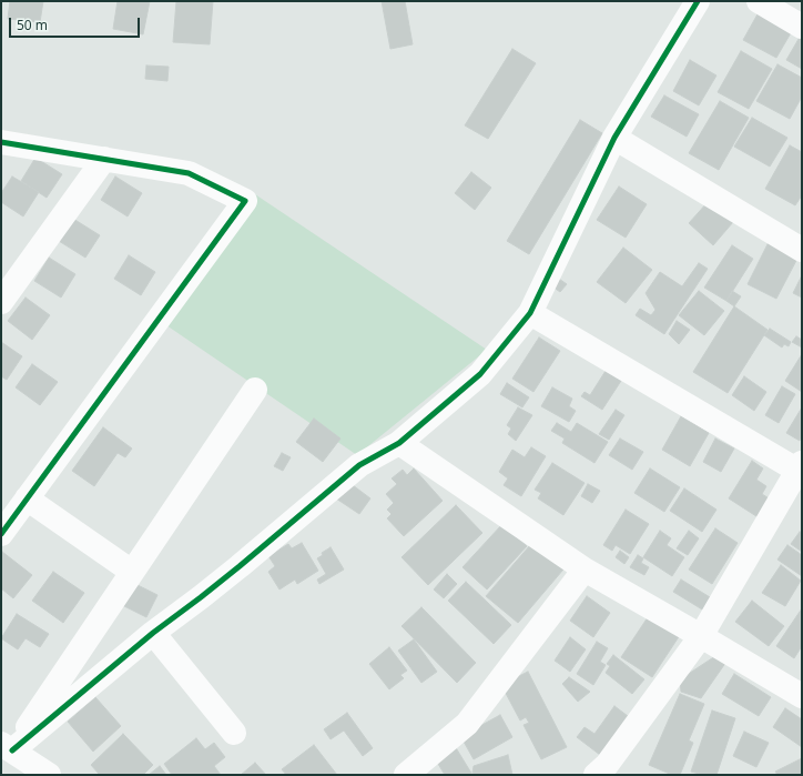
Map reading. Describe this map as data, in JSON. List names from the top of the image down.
{
  "scale_bar": "50 m"
}
